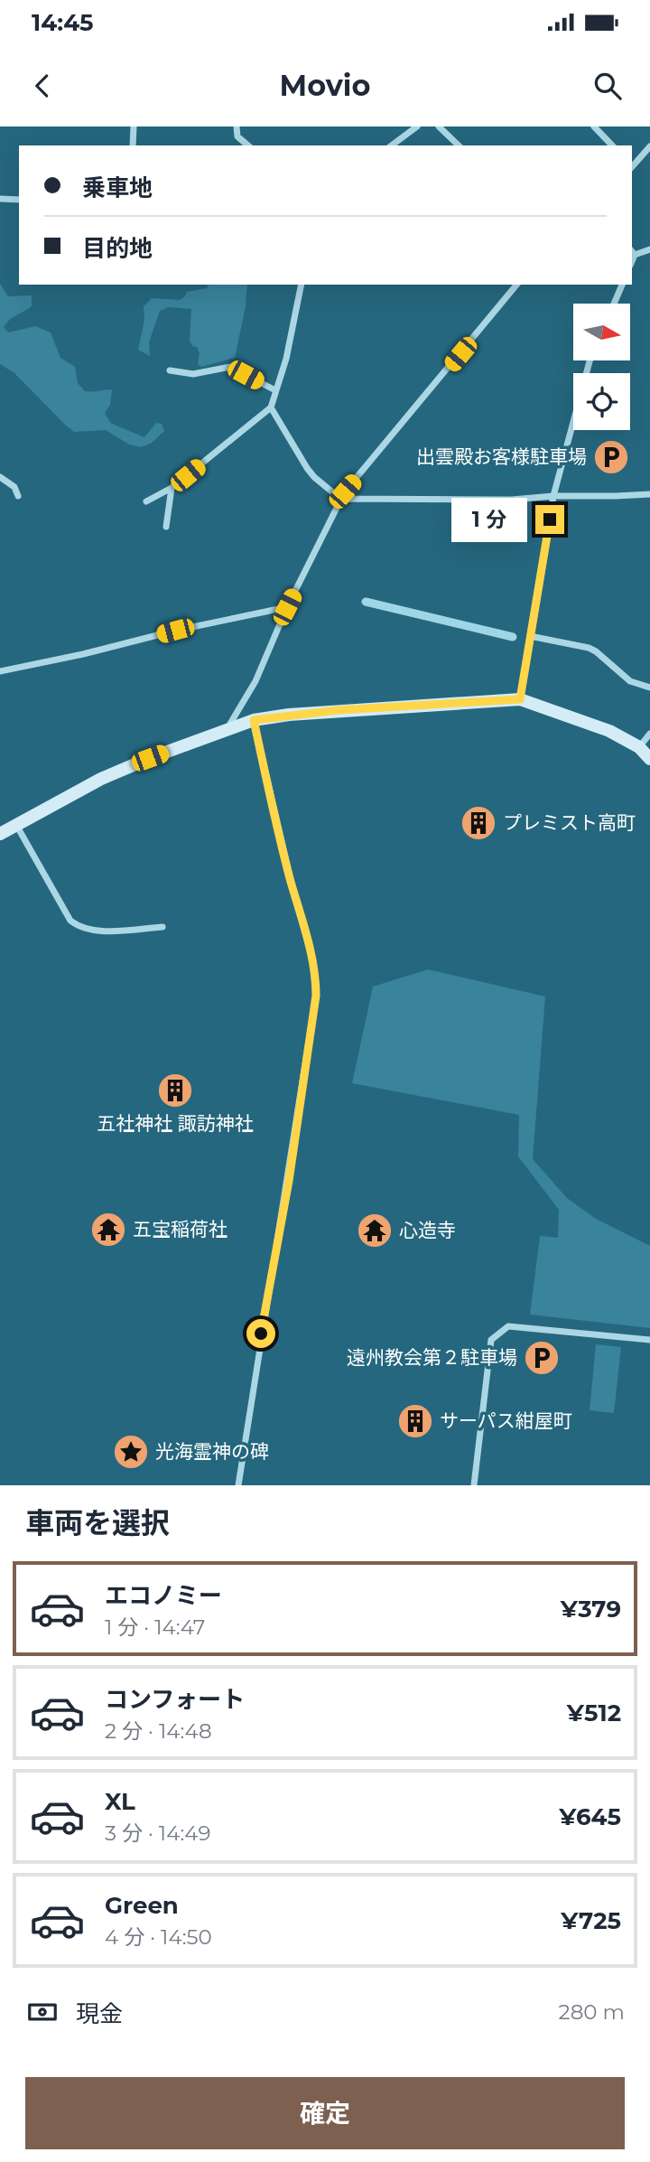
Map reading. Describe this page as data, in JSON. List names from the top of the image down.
{
  "places": {
    "parking": ["出雲殿お客様駐車場", "遠州教会第２駐車場"],
    "building": ["プレミスト高町", "五社神社 諏訪神社", "サーパス紺屋町"],
    "temple": ["五宝稲荷社", "心造寺"],
    "place": ["光海霊神の碑"]
  },
  "north": "right",
  "page": {
    "status": "14:45",
    "header": "Movio",
    "banner": ["乗車地", "目的地"],
    "bubble": "1 分",
    "heading": "車両を選択",
    "list": [
      {
        "name": "エコノミー",
        "note": "1 分 · 14:47",
        "value": "¥379"
      },
      {
        "name": "コンフォート",
        "note": "2 分 · 14:48",
        "value": "¥512"
      },
      {
        "name": "XL",
        "note": "3 分 · 14:49",
        "value": "¥645"
      },
      {
        "name": "Green",
        "note": "4 分 · 14:50",
        "value": "¥725"
      }
    ],
    "pay": ["現金", "280 m"],
    "buttons": "確定"
  }
}
